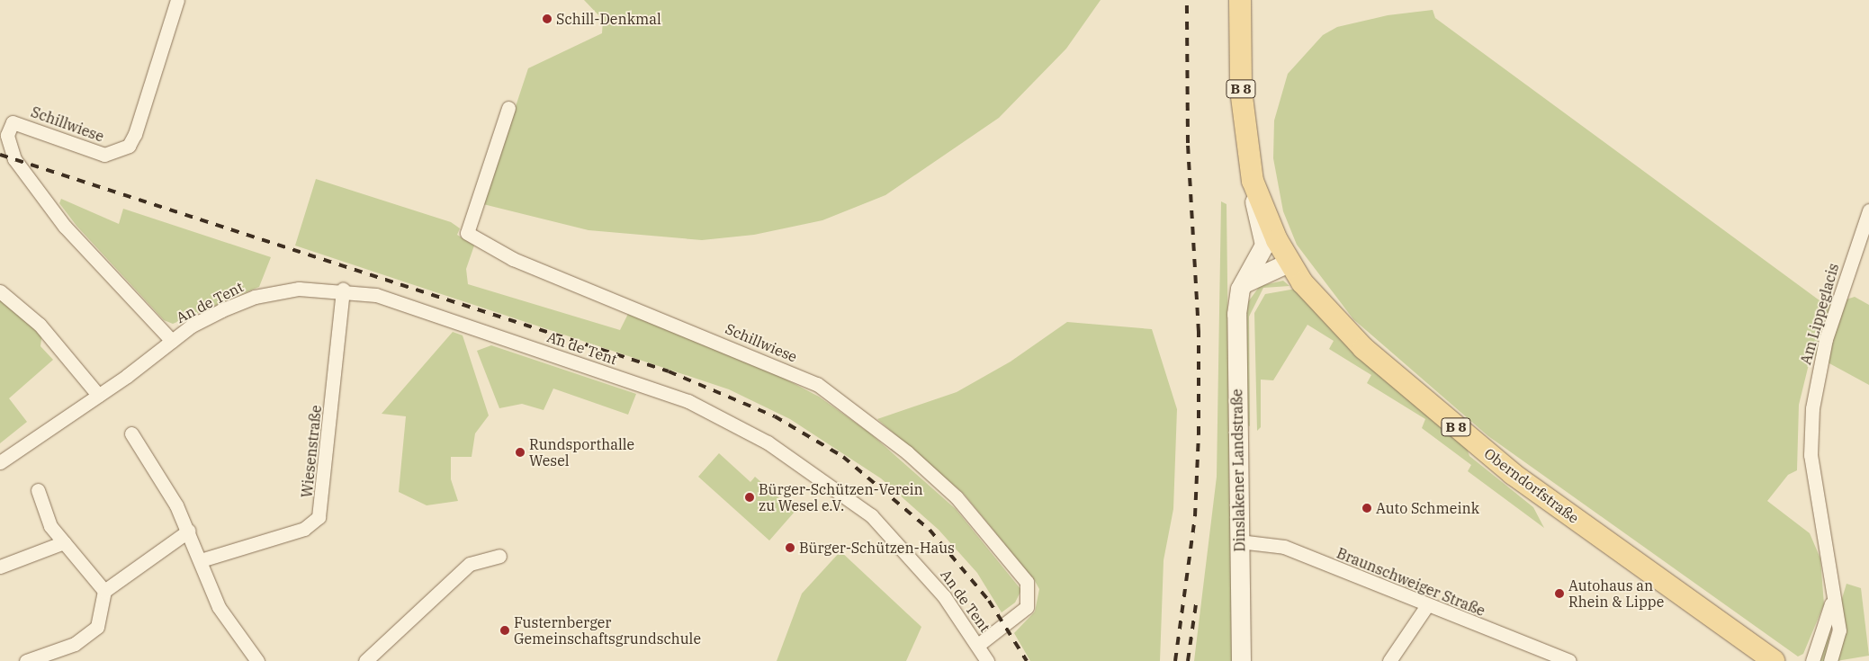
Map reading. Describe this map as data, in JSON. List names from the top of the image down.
{
  "streets": {
    "main road": ["B 8", "Dinslakener Landstraße", "Oberndorfstraße"],
    "street": [
      "Schillwiese",
      "An de Tent",
      "Am Lippeglacis",
      "Wiesenstraße",
      "Braunschweiger Straße"
    ]
  },
  "crossings": [
    ["Schillwiese", "An de Tent"],
    ["An de Tent", "Wiesenstraße"],
    ["Dinslakener Landstraße", "Oberndorfstraße"],
    ["Dinslakener Landstraße", "Braunschweiger Straße"]
  ],
  "places": [
    "Schill-Denkmal",
    "Rundsporthalle Wesel",
    "Bürger-Schützen-Verein zu Wesel e.V.",
    "Auto Schmeink",
    "Bürger-Schützen-Haus",
    "Autohaus an Rhein & Lippe",
    "Fusternberger Gemeinschaftsgrundschule"
  ]
}
